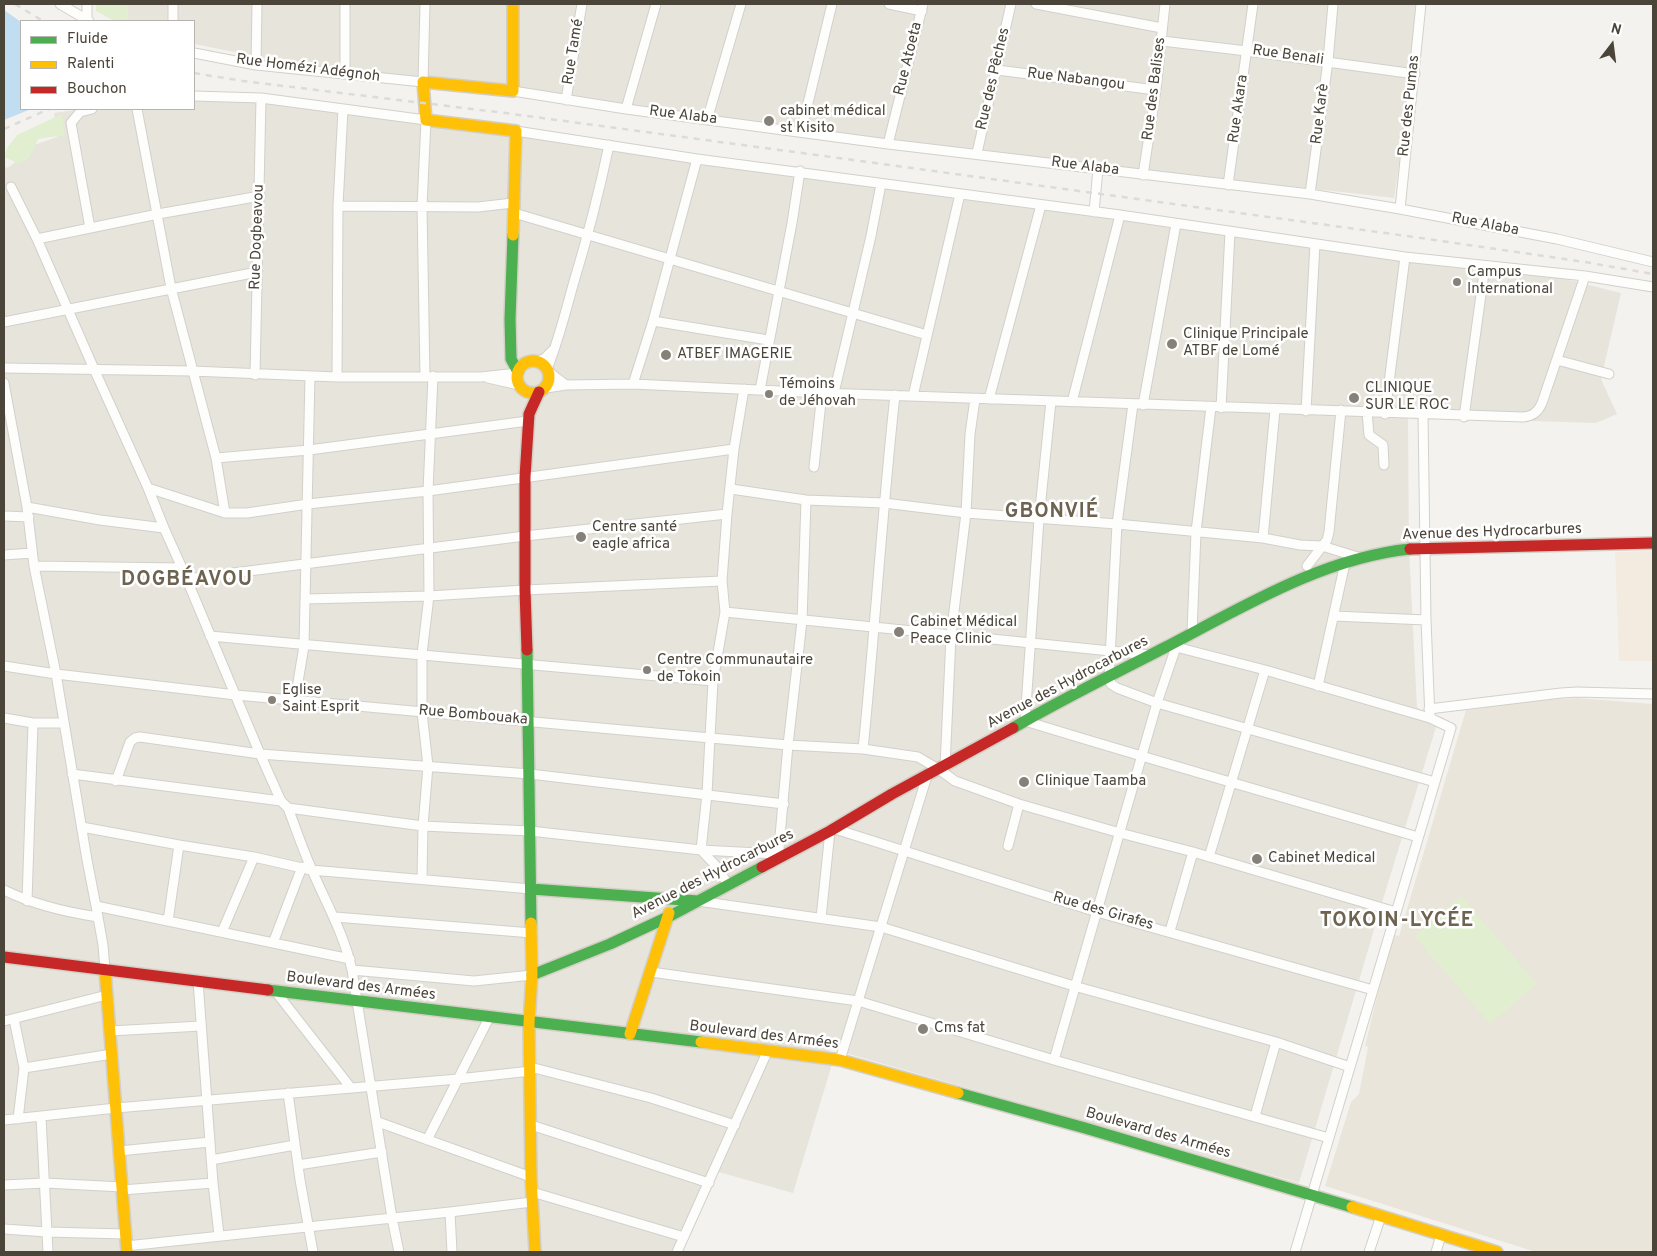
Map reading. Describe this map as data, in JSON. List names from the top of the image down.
{
  "streets": {
    "main road": ["Avenue des Hydrocarbures", "Boulevard des Armées"],
    "street": [
      "Rue Tamé",
      "Rue Benali",
      "Rue Atoeta",
      "Rue Homézi Adégnoh",
      "Rue des Pêches",
      "Rue Nabangou",
      "Rue des Balises",
      "Rue des Pumas",
      "Rue Akara",
      "Rue Karè",
      "Rue Alaba",
      "Rue Dogbeavou",
      "Rue Bombouaka",
      "Rue des Girafes"
    ]
  },
  "crossings": [
    ["Rue Tamé", "Rue Alaba"],
    ["Rue Benali", "Rue des Balises"],
    ["Rue Benali", "Rue des Pumas"],
    ["Rue Benali", "Rue Akara"],
    ["Rue Benali", "Rue Karè"],
    ["Rue Atoeta", "Rue Alaba"],
    ["Rue des Pêches", "Rue Nabangou"],
    ["Rue des Pêches", "Rue Alaba"],
    ["Rue Nabangou", "Rue des Balises"],
    ["Rue des Balises", "Rue Alaba"],
    ["Rue des Pumas", "Rue Alaba"],
    ["Rue Akara", "Rue Alaba"],
    ["Rue Karè", "Rue Alaba"],
    ["Avenue des Hydrocarbures", "Rue Bombouaka"],
    ["Avenue des Hydrocarbures", "Rue des Girafes"]
  ],
  "districts": ["GBONVIÉ", "DOGBÉAVOU", "TOKOIN-LYCÉE"],
  "places": [
    "cabinet médical st Kisito",
    "Campus International",
    "Clinique Principale ATBF de Lomé",
    "ATBEF IMAGERIE",
    "Témoins de Jéhovah",
    "CLINIQUE SUR LE ROC",
    "Centre santé eagle africa",
    "Cabinet Médical Peace Clinic",
    "Centre Communautaire de Tokoin",
    "Eglise Saint Esprit",
    "Clinique Taamba",
    "Cabinet Medical",
    "Cms fat"
  ],
  "legend": ["Fluide", "Ralenti", "Bouchon"],
  "north": "top"
}
